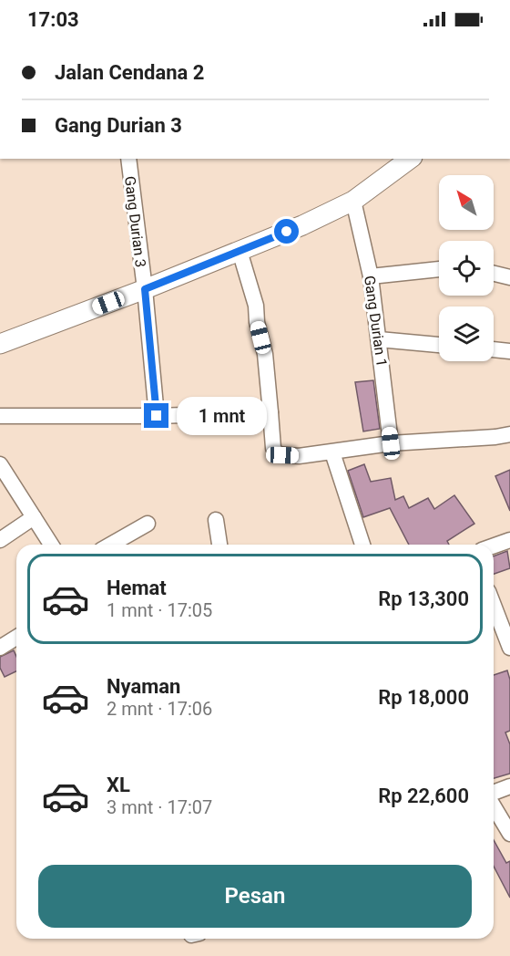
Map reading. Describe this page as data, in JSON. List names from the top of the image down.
{
  "streets": {
    "street": ["Gang Durian 3", "Gang Durian 1"]
  },
  "north": "top left",
  "page": {
    "status": "17:03",
    "banner": ["Jalan Cendana 2", "Gang Durian 3"],
    "bubble": "1 mnt",
    "list": [
      {
        "name": "Hemat",
        "note": "1 mnt · 17:05",
        "value": "Rp 13,300"
      },
      {
        "name": "Nyaman",
        "note": "2 mnt · 17:06",
        "value": "Rp 18,000"
      },
      {
        "name": "XL",
        "note": "3 mnt · 17:07",
        "value": "Rp 22,600"
      }
    ],
    "buttons": "Pesan"
  }
}
